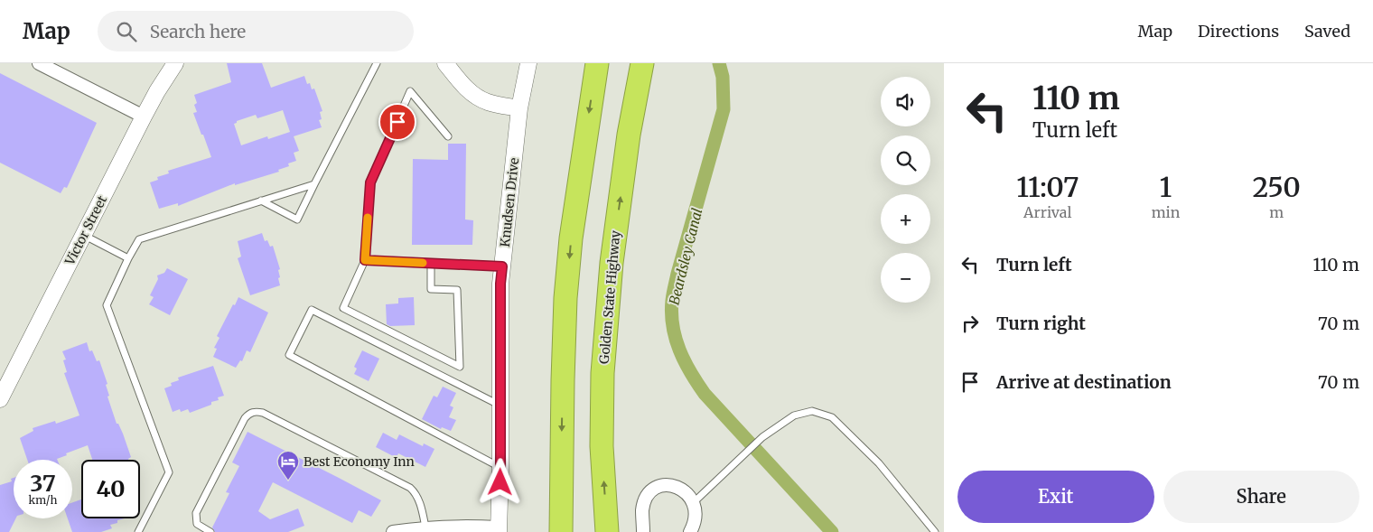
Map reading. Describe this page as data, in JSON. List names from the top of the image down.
{
  "streets": {
    "highway": ["Golden State Highway"],
    "street": ["Knudsen Drive", "Victor Street"]
  },
  "water": ["Beardsley Canal"],
  "places": {
    "hotel": ["Best Economy Inn"]
  },
  "page": {
    "header": "Map",
    "search": "Search here",
    "nav": ["Map", "Directions", "Saved"],
    "turn": ["110 m", "Turn left"],
    "map_buttons": ["+", "−"],
    "eta": [
      "11:07",
      "Arrival",
      "1",
      "min",
      "250",
      "m"
    ],
    "list": [
      {
        "name": "Turn left",
        "value": "110 m"
      },
      {
        "name": "Turn right",
        "value": "70 m"
      },
      {
        "name": "Arrive at destination",
        "value": "70 m"
      }
    ],
    "speed": "37 km/h",
    "limit": "40",
    "buttons": ["Exit", "Share"]
  }
}
